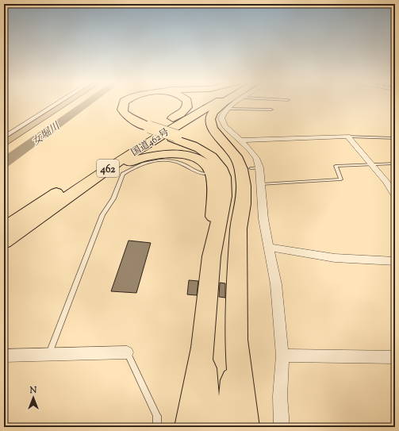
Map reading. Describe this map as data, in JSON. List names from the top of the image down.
{
  "streets": {
    "highway": ["国道462号", "462"]
  },
  "water": ["女堀川"],
  "north": "top"
}
